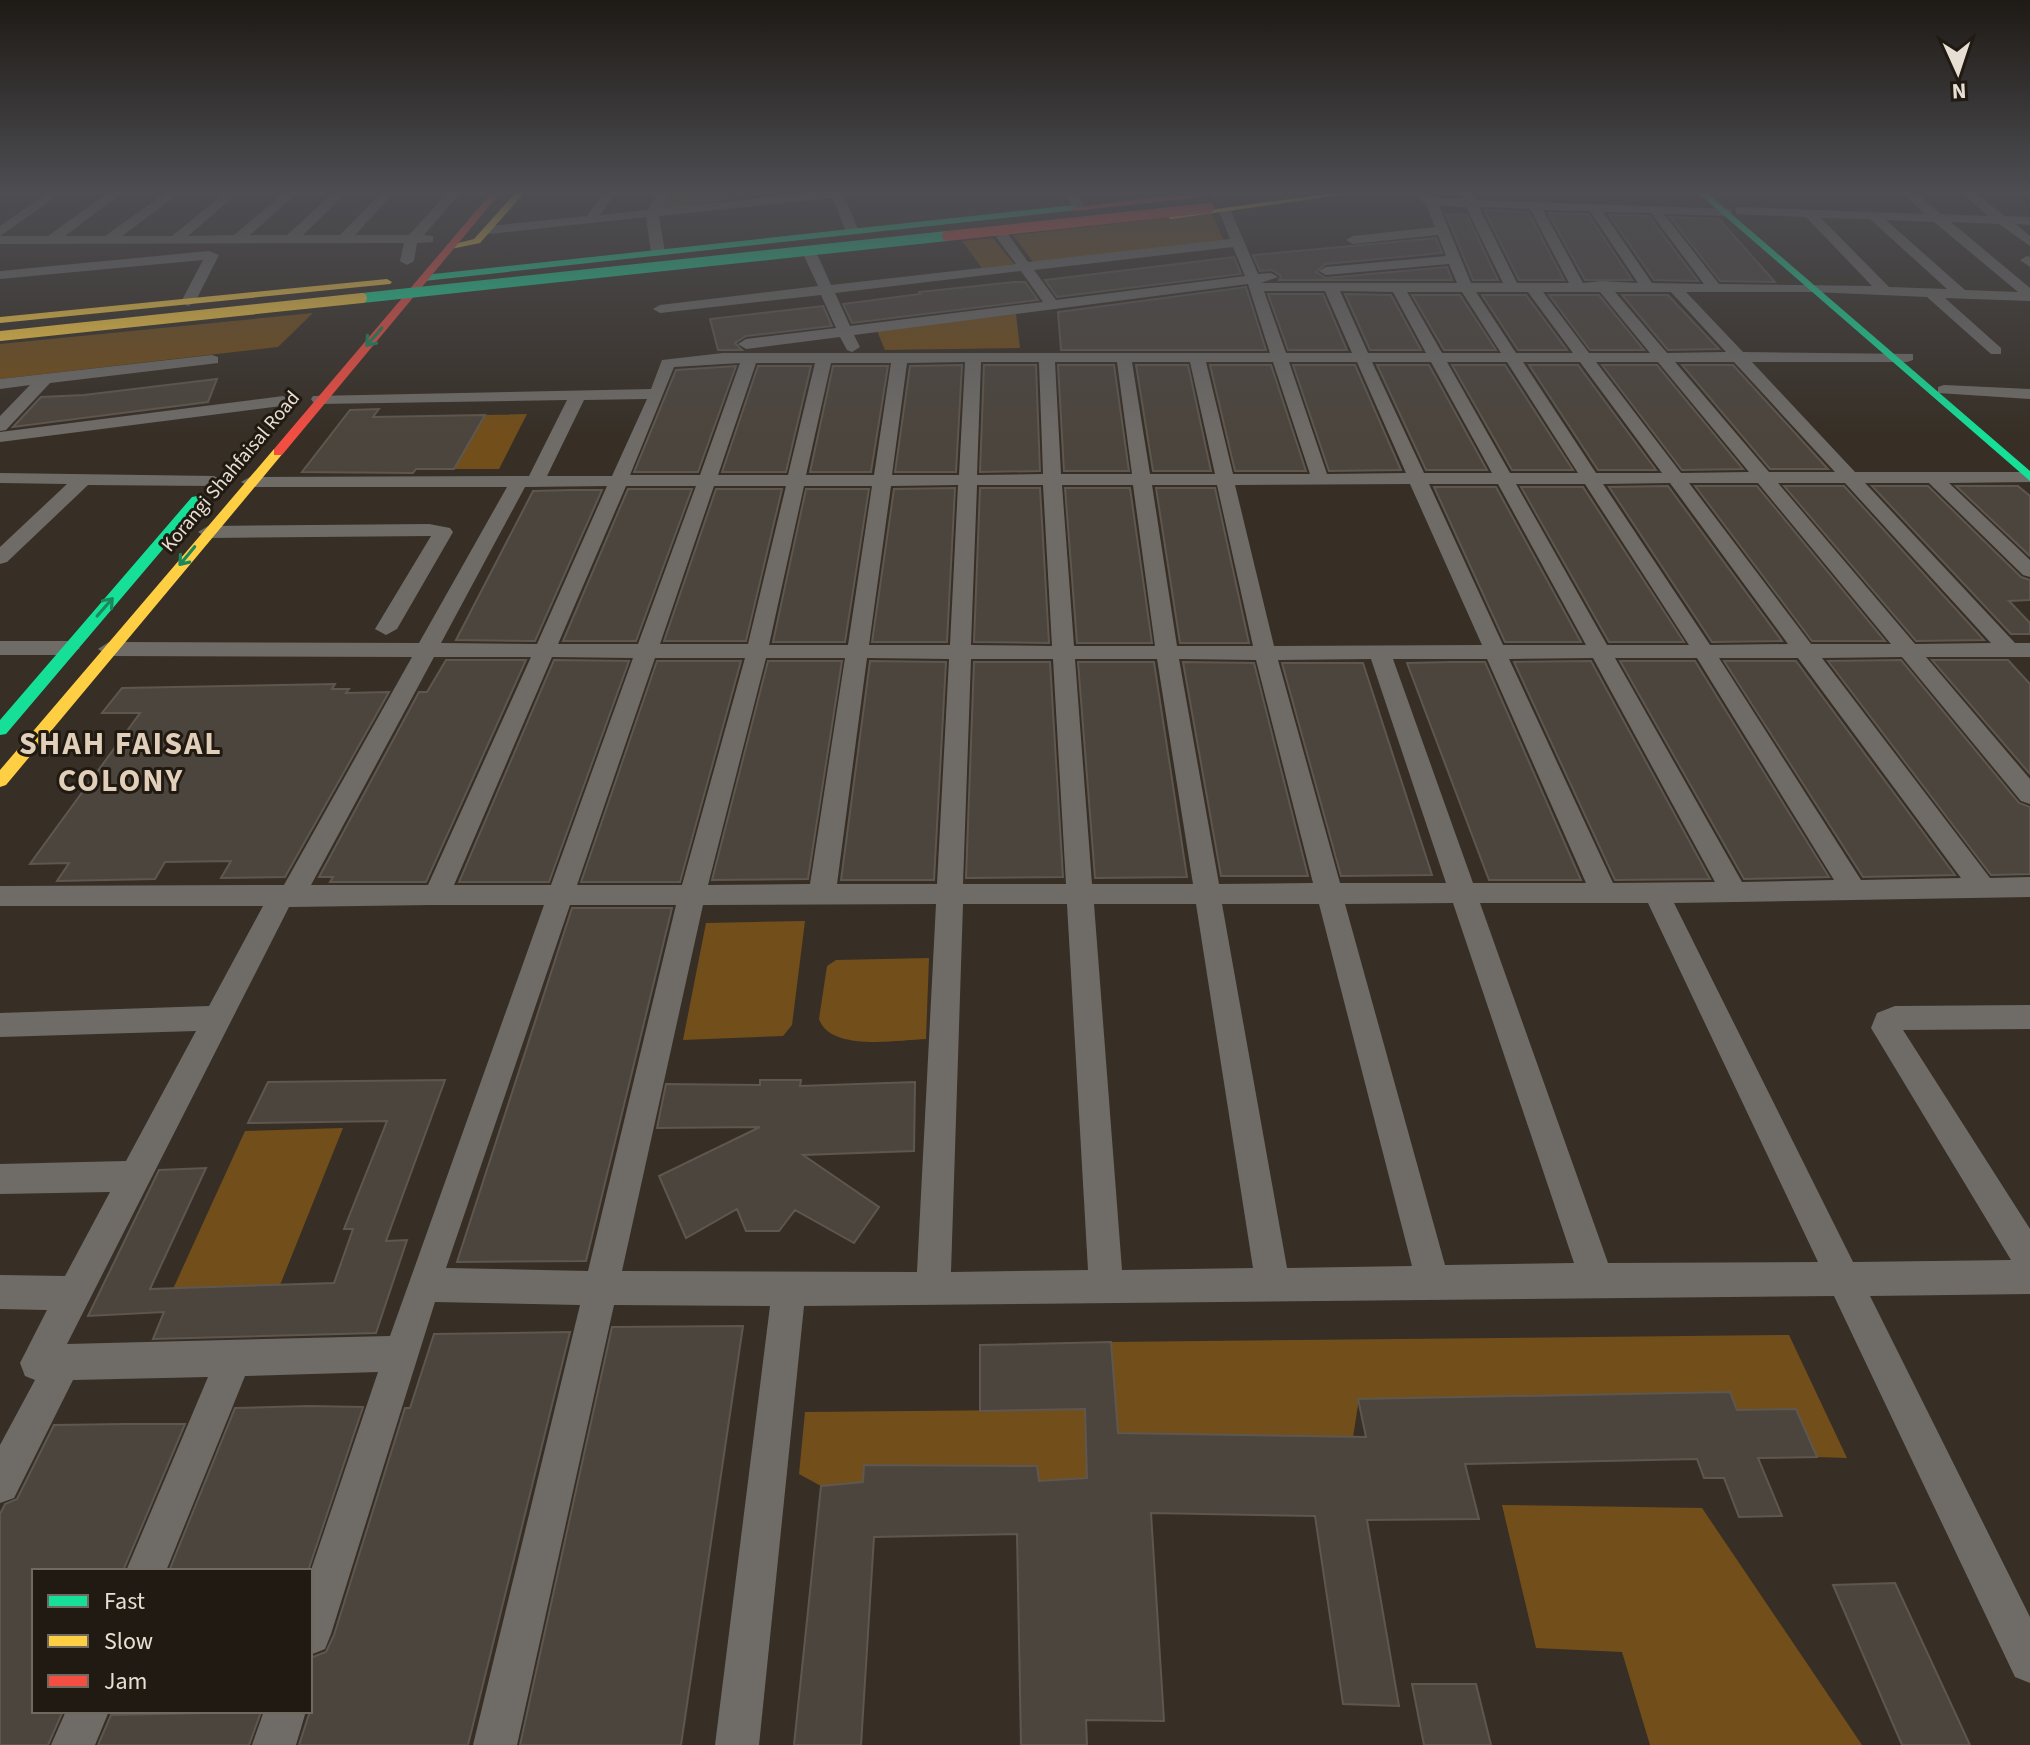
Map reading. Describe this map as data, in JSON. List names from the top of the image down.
{
  "streets": {
    "main road": ["Korangi Shahfaisal Road"]
  },
  "districts": ["SHAH FAISAL COLONY"],
  "legend": ["Fast", "Slow", "Jam"],
  "north": "bottom"
}
